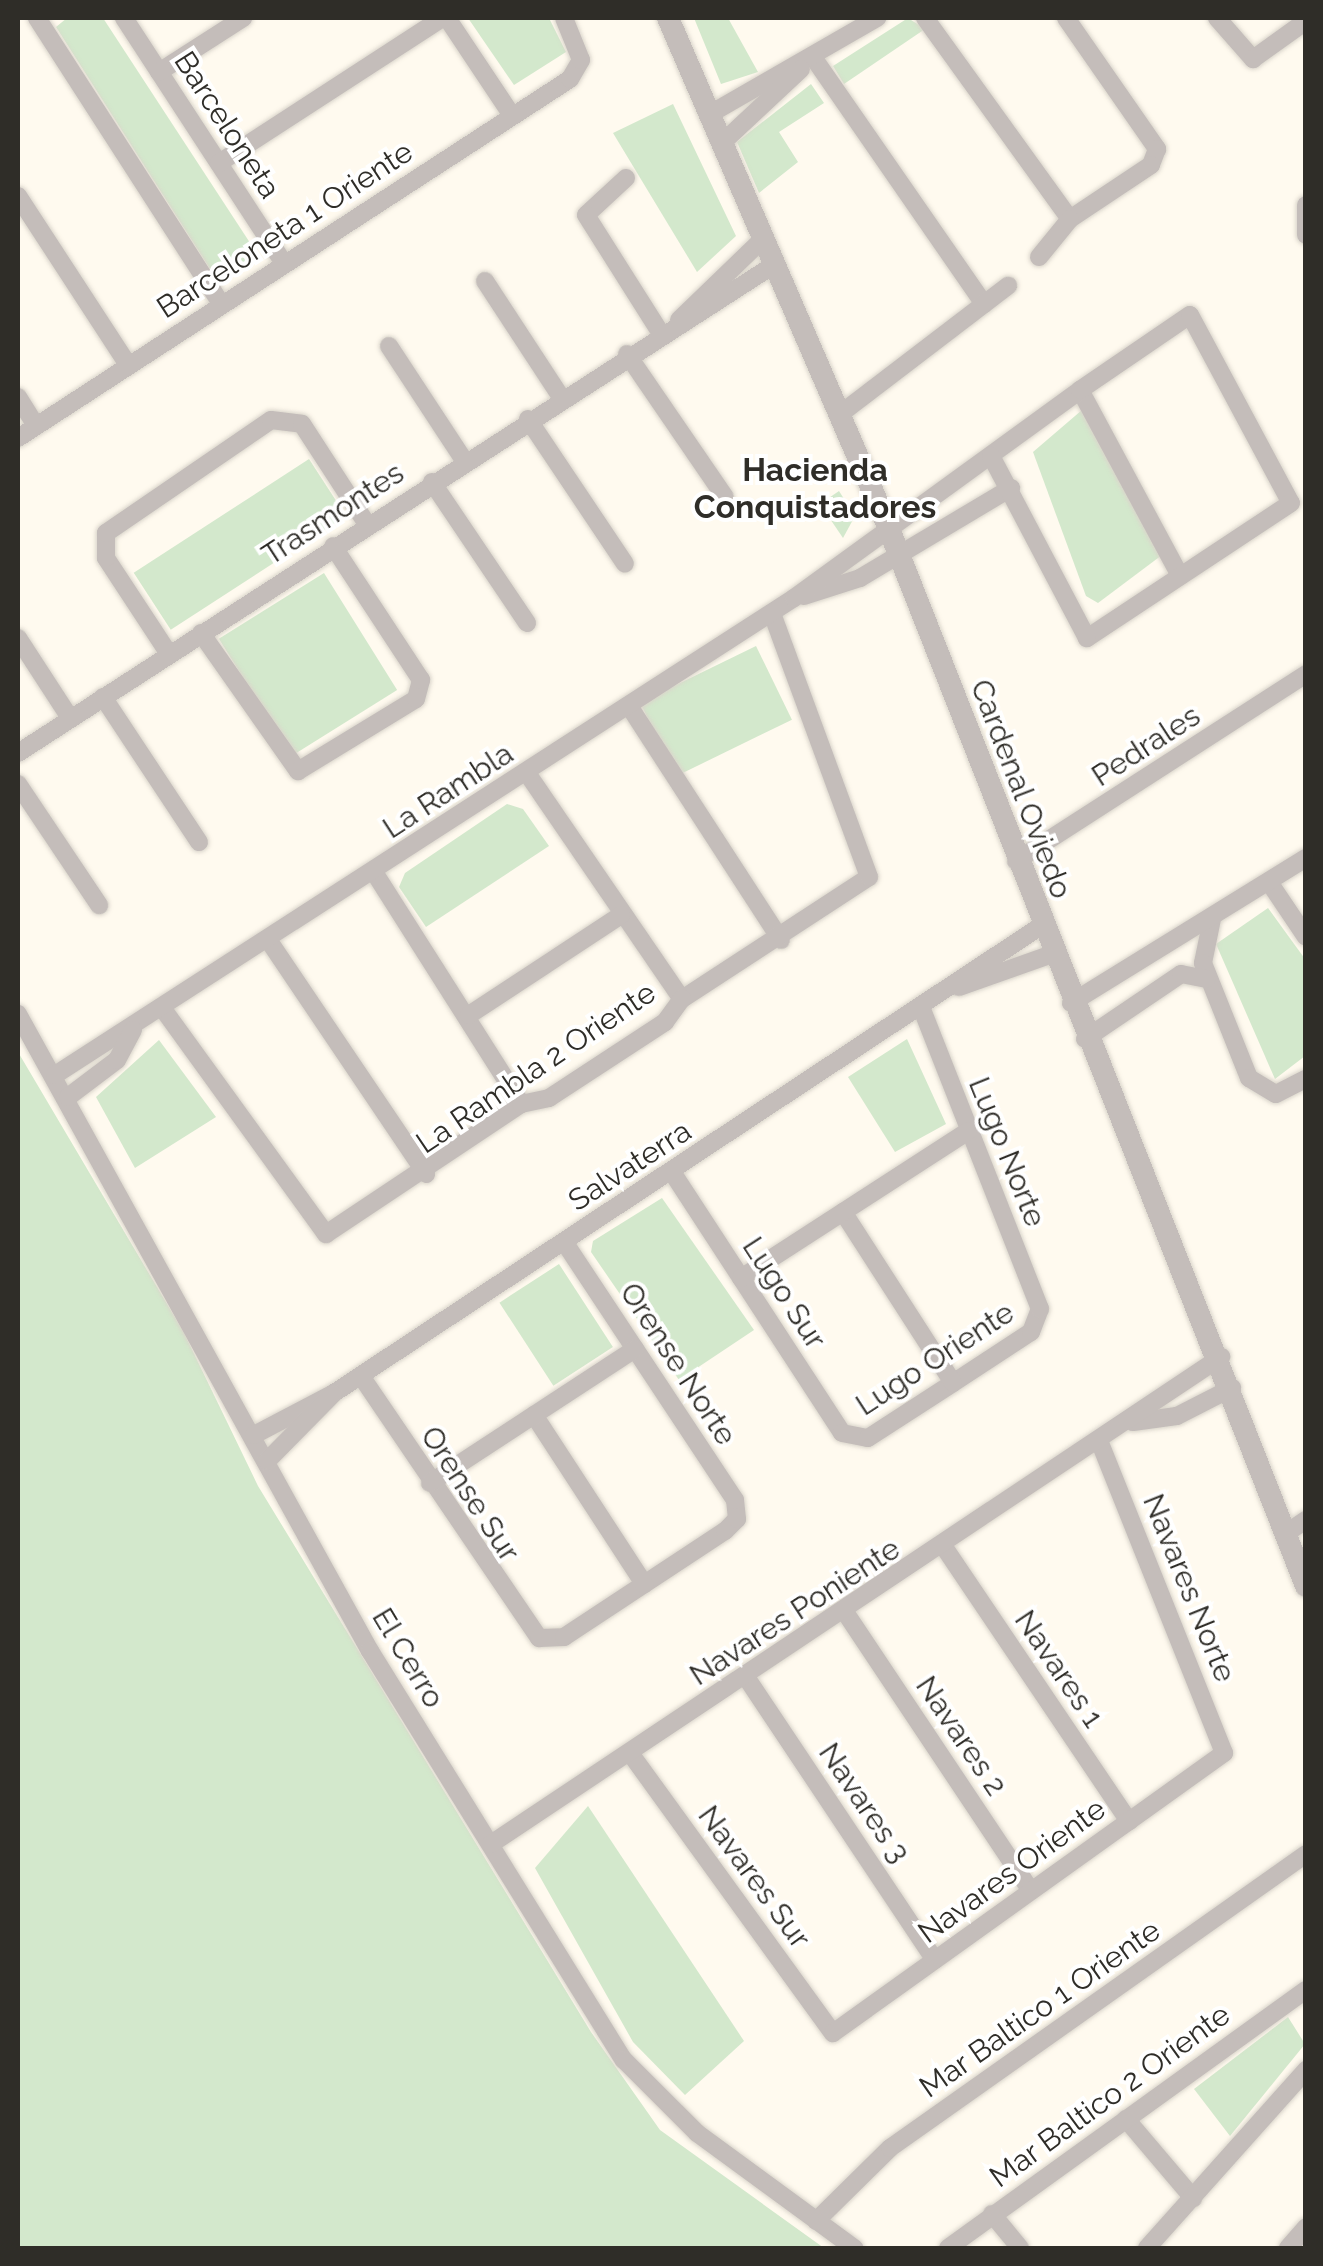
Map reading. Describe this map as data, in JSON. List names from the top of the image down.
{
  "streets": {
    "street": [
      "Barceloneta",
      "Barceloneta 1 Oriente",
      "Trasmontes",
      "Pedrales",
      "Cardenal Oviedo",
      "La Rambla",
      "La Rambla 2 Oriente",
      "Lugo Norte",
      "Salvaterra",
      "Lugo Sur",
      "Lugo Oriente",
      "Orense Norte",
      "Orense Sur",
      "Navares Norte",
      "Navares Poniente",
      "El Cerro",
      "Navares 1",
      "Navares 2",
      "Navares 3",
      "Navares Oriente",
      "Navares Sur",
      "Mar Baltico 1 Oriente",
      "Mar Baltico 2 Oriente"
    ]
  },
  "crossings": [
    ["Barceloneta", "Barceloneta 1 Oriente"],
    ["Trasmontes", "Cardenal Oviedo"],
    ["Pedrales", "Cardenal Oviedo"],
    ["Cardenal Oviedo", "La Rambla"],
    ["Cardenal Oviedo", "Salvaterra"],
    ["Cardenal Oviedo", "Navares Poniente"],
    ["La Rambla", "La Rambla 2 Oriente"],
    ["La Rambla", "El Cerro"],
    ["Lugo Norte", "Salvaterra"],
    ["Lugo Norte", "Lugo Oriente"],
    ["Salvaterra", "Lugo Sur"],
    ["Salvaterra", "Orense Norte"],
    ["Salvaterra", "Orense Sur"],
    ["Salvaterra", "El Cerro"],
    ["Lugo Sur", "Lugo Oriente"],
    ["Orense Norte", "Orense Sur"],
    ["Navares Norte", "Navares Poniente"],
    ["Navares Norte", "Navares Oriente"],
    ["Navares Poniente", "El Cerro"],
    ["Navares Poniente", "Navares 1"],
    ["Navares Poniente", "Navares 2"],
    ["Navares Poniente", "Navares 3"],
    ["Navares Poniente", "Navares Sur"],
    ["El Cerro", "Mar Baltico 1 Oriente"],
    ["Navares 1", "Navares Oriente"],
    ["Navares 2", "Navares Oriente"],
    ["Navares 3", "Navares Oriente"],
    ["Navares Oriente", "Navares Sur"]
  ],
  "districts": ["Hacienda Conquistadores"]
}
